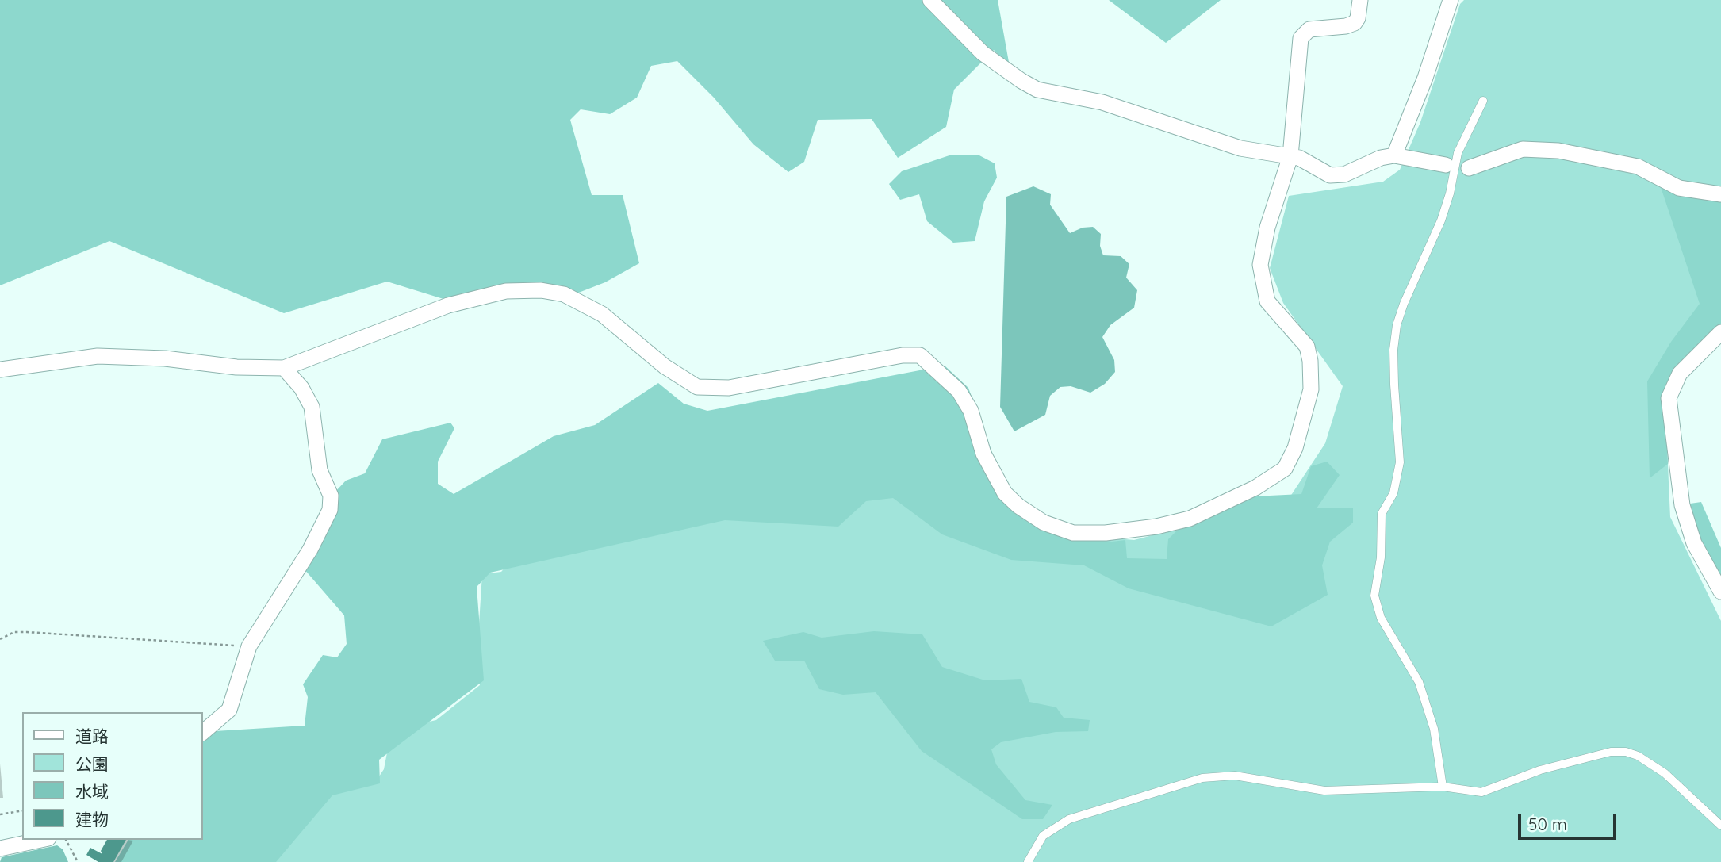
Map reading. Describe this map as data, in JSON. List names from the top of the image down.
{
  "legend": [
    "道路",
    "公園",
    "水域",
    "建物"
  ],
  "scale_bar": "50 m"
}
